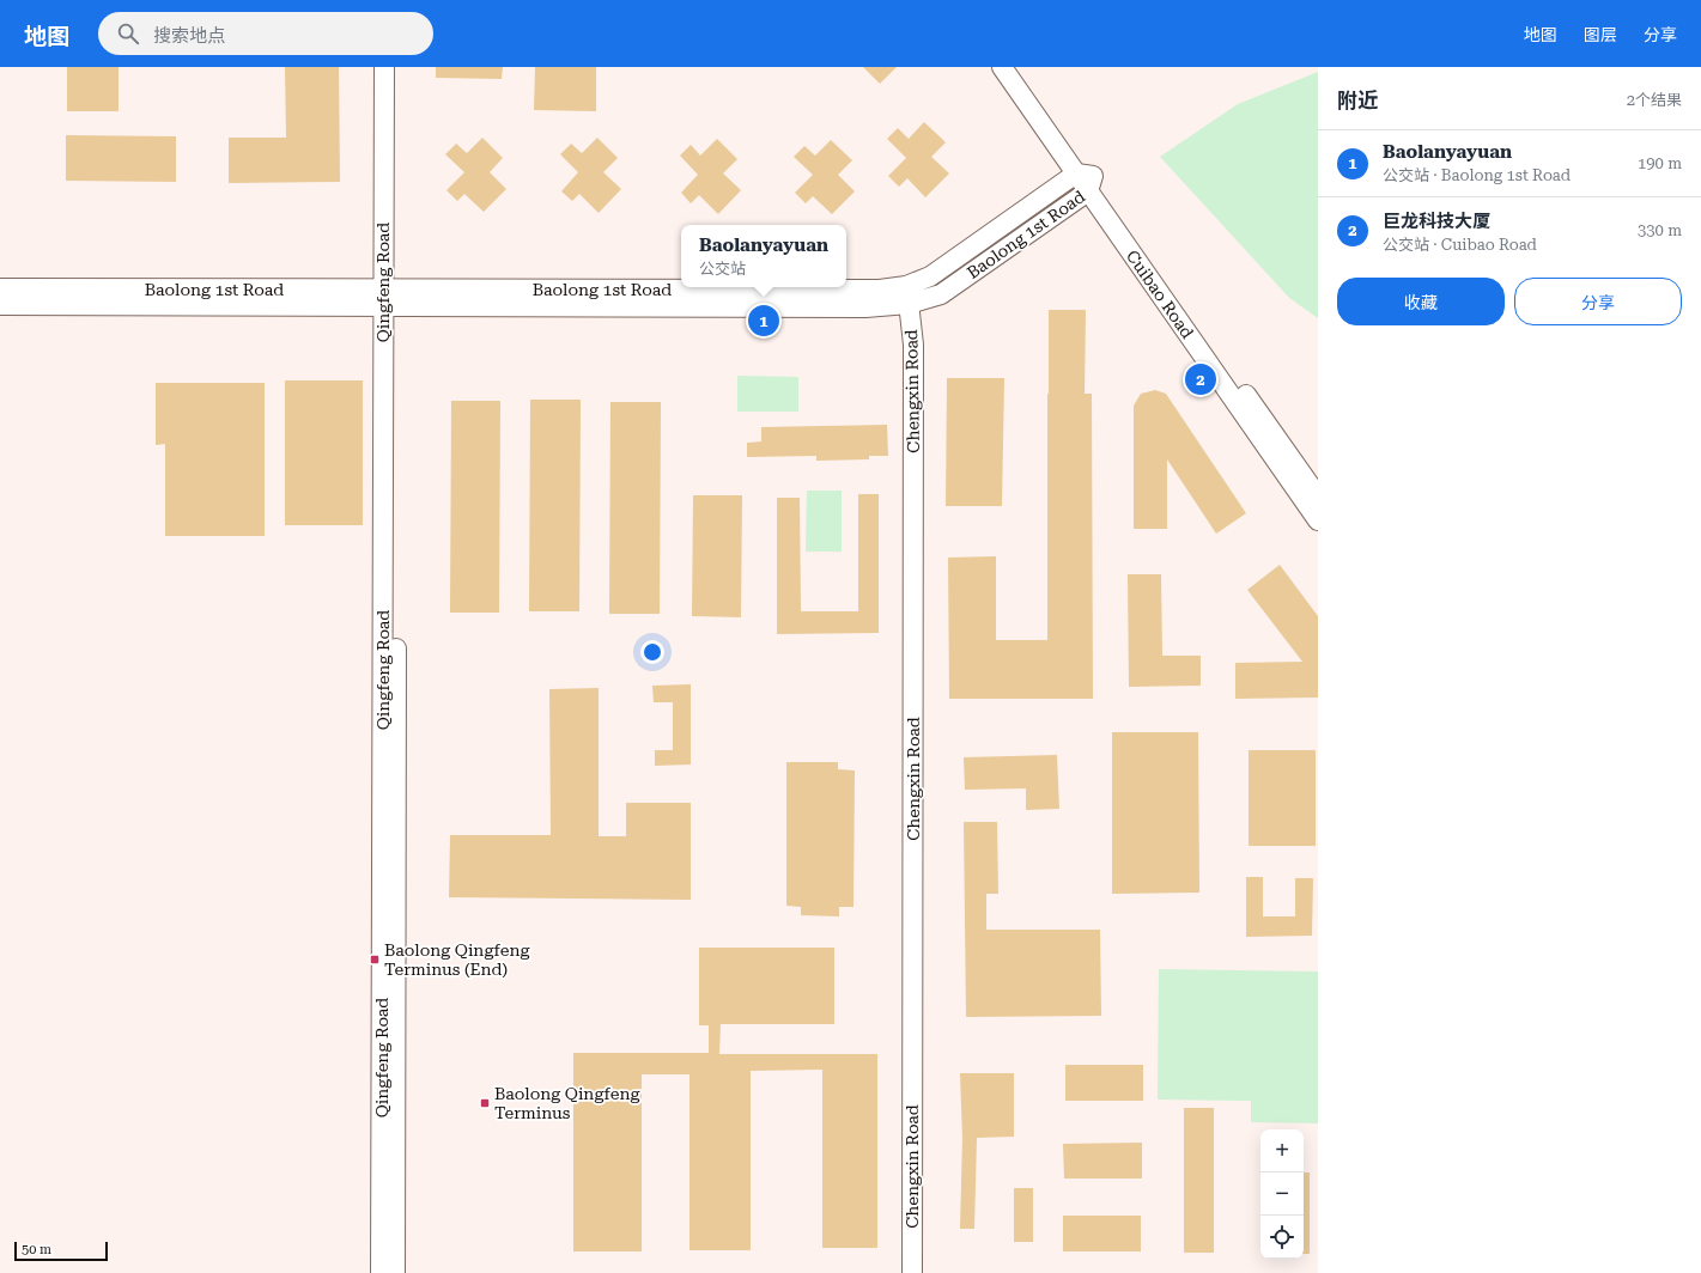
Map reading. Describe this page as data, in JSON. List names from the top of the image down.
{
  "streets": {
    "street": [
      "Baolong 1st Road",
      "Qingfeng Road",
      "Cuibao Road",
      "Chengxin Road"
    ]
  },
  "crossings": [
    ["Baolong 1st Road", "Qingfeng Road"],
    ["Baolong 1st Road", "Cuibao Road"],
    ["Baolong 1st Road", "Chengxin Road"]
  ],
  "places": {
    "transit": ["Baolong Qingfeng Terminus (End)", "Baolong Qingfeng Terminus"]
  },
  "scale_bar": "50 m",
  "page": {
    "header": "地图",
    "search": "搜索地点",
    "nav": ["地图", "图层", "分享"],
    "heading": ["附近", "2个结果"],
    "list": [
      {
        "mark": "1",
        "name": "Baolanyayuan",
        "note": "公交站 · Baolong 1st Road",
        "value": "190 m"
      },
      {
        "mark": "2",
        "name": "巨龙科技大厦",
        "note": "公交站 · Cuibao Road",
        "value": "330 m"
      }
    ],
    "popup": ["Baolanyayuan", "公交站"],
    "buttons": ["收藏", "分享"],
    "pins": ["1", "2"],
    "map_buttons": ["+", "−"],
    "scale": "50 m"
  }
}
